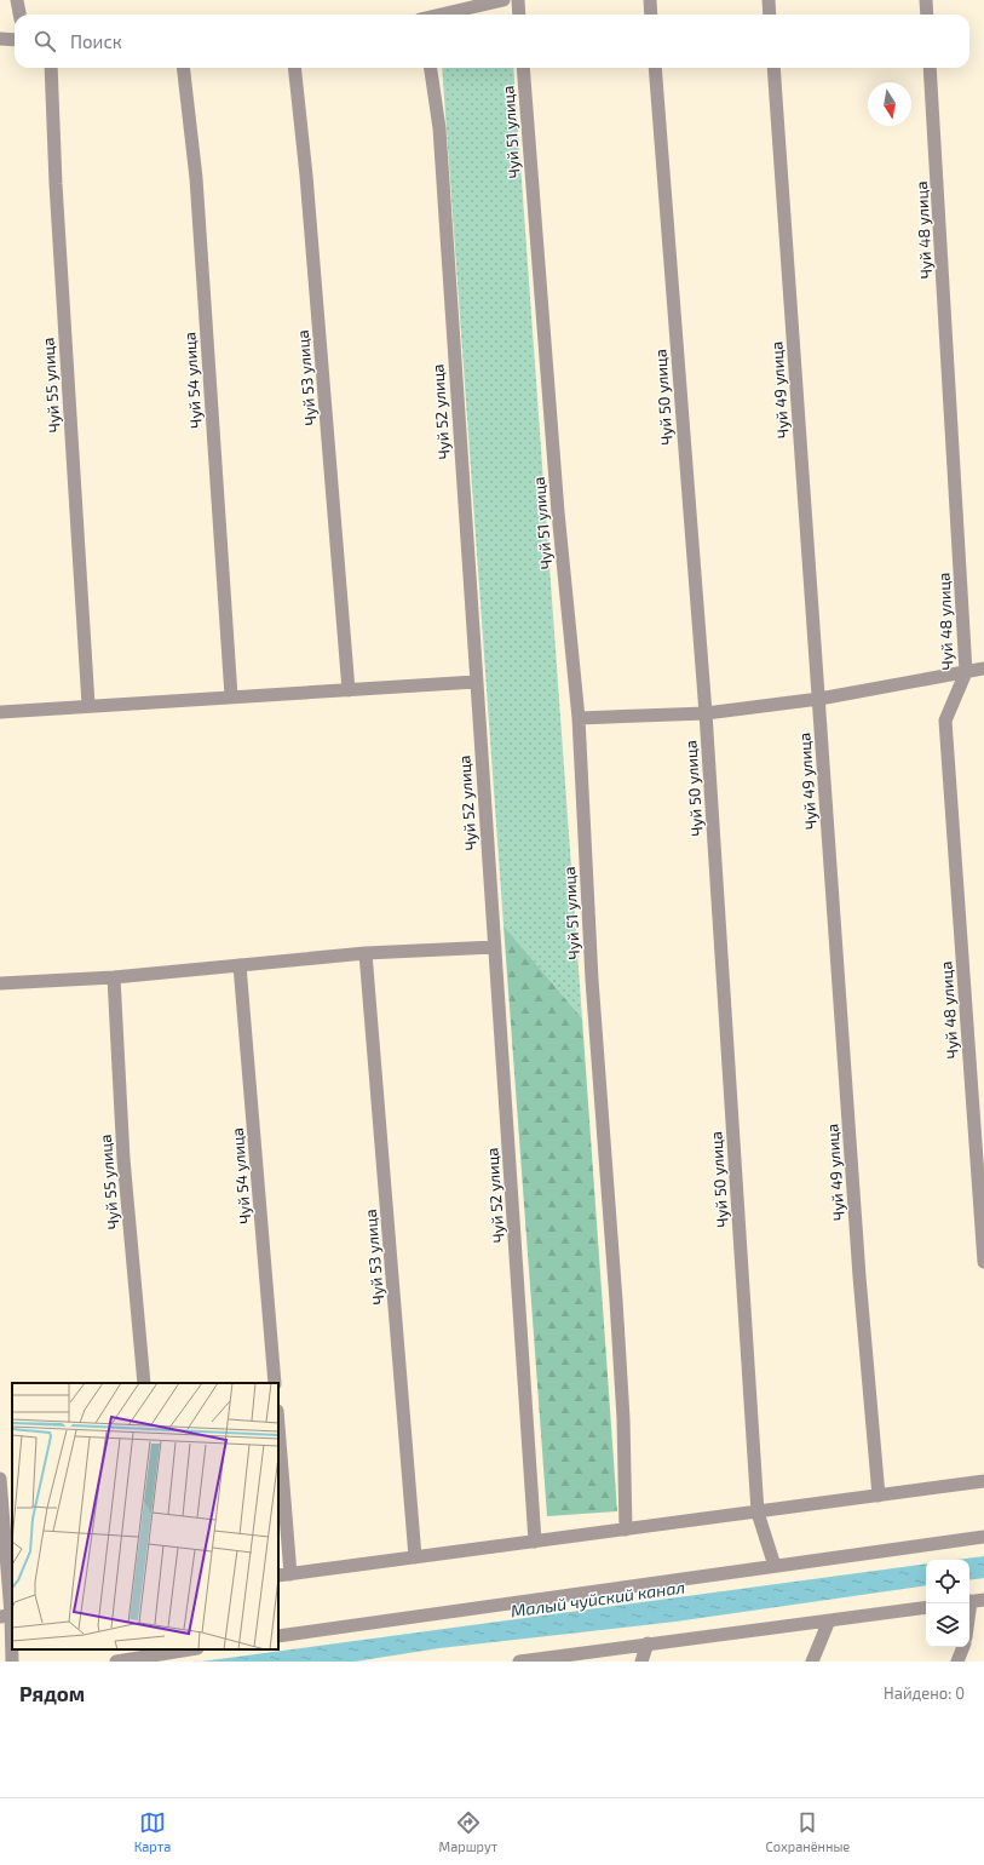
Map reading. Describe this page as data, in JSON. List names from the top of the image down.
{
  "streets": {
    "street": [
      "Чуй 51 улица",
      "Чуй 48 улица",
      "Чуй 53 улица",
      "Чуй 54 улица",
      "Чуй 55 улица",
      "Чуй 49 улица",
      "Чуй 50 улица",
      "Чуй 52 улица"
    ]
  },
  "water": ["Малый чуйский канал"],
  "north": "bottom",
  "page": {
    "search": "Поиск",
    "heading": ["Рядом", "Найдено: 0"],
    "nav": ["Карта", "Маршрут", "Сохранённые"]
  }
}
